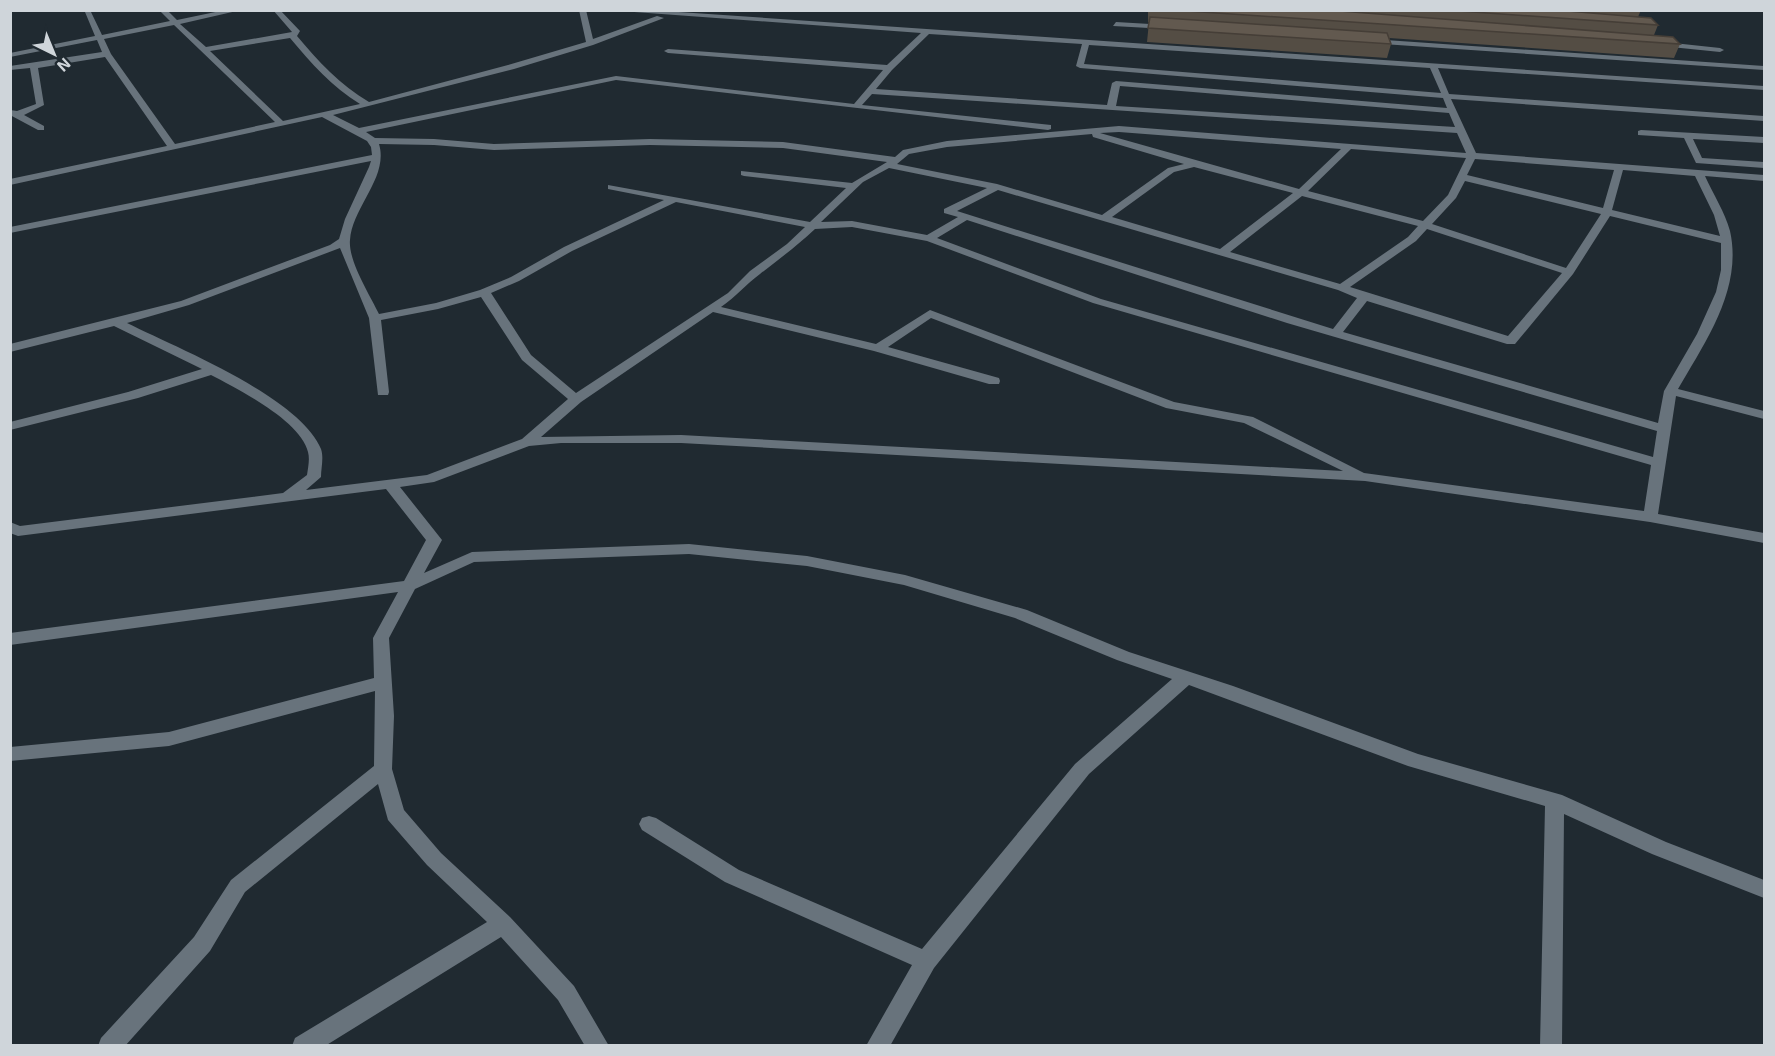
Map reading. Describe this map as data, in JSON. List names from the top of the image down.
{
  "north": "bottom right"
}
